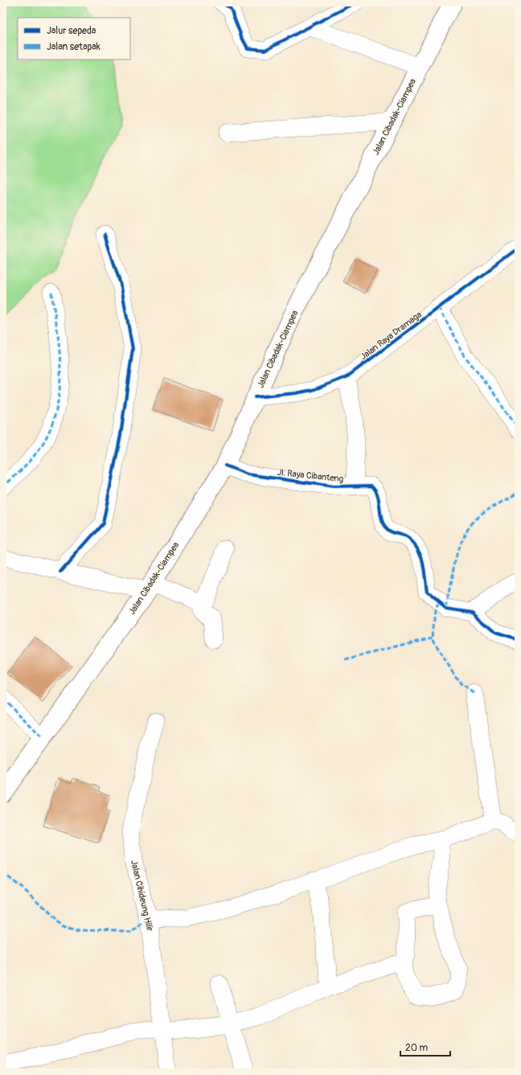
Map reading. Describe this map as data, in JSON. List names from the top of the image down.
{
  "streets": {
    "highway": ["Jalan Cibadak-Ciampea"],
    "street": ["Jalan Raya Dramaga", "Jl. Raya Cibanteng", "Jalan Cihideung Hilir"]
  },
  "crossings": [
    ["Jalan Cibadak-Ciampea", "Jalan Raya Dramaga"],
    ["Jalan Cibadak-Ciampea", "Jl. Raya Cibanteng"]
  ],
  "legend": ["Jalur sepeda", "Jalan setapak"],
  "scale_bar": "20 m"
}
